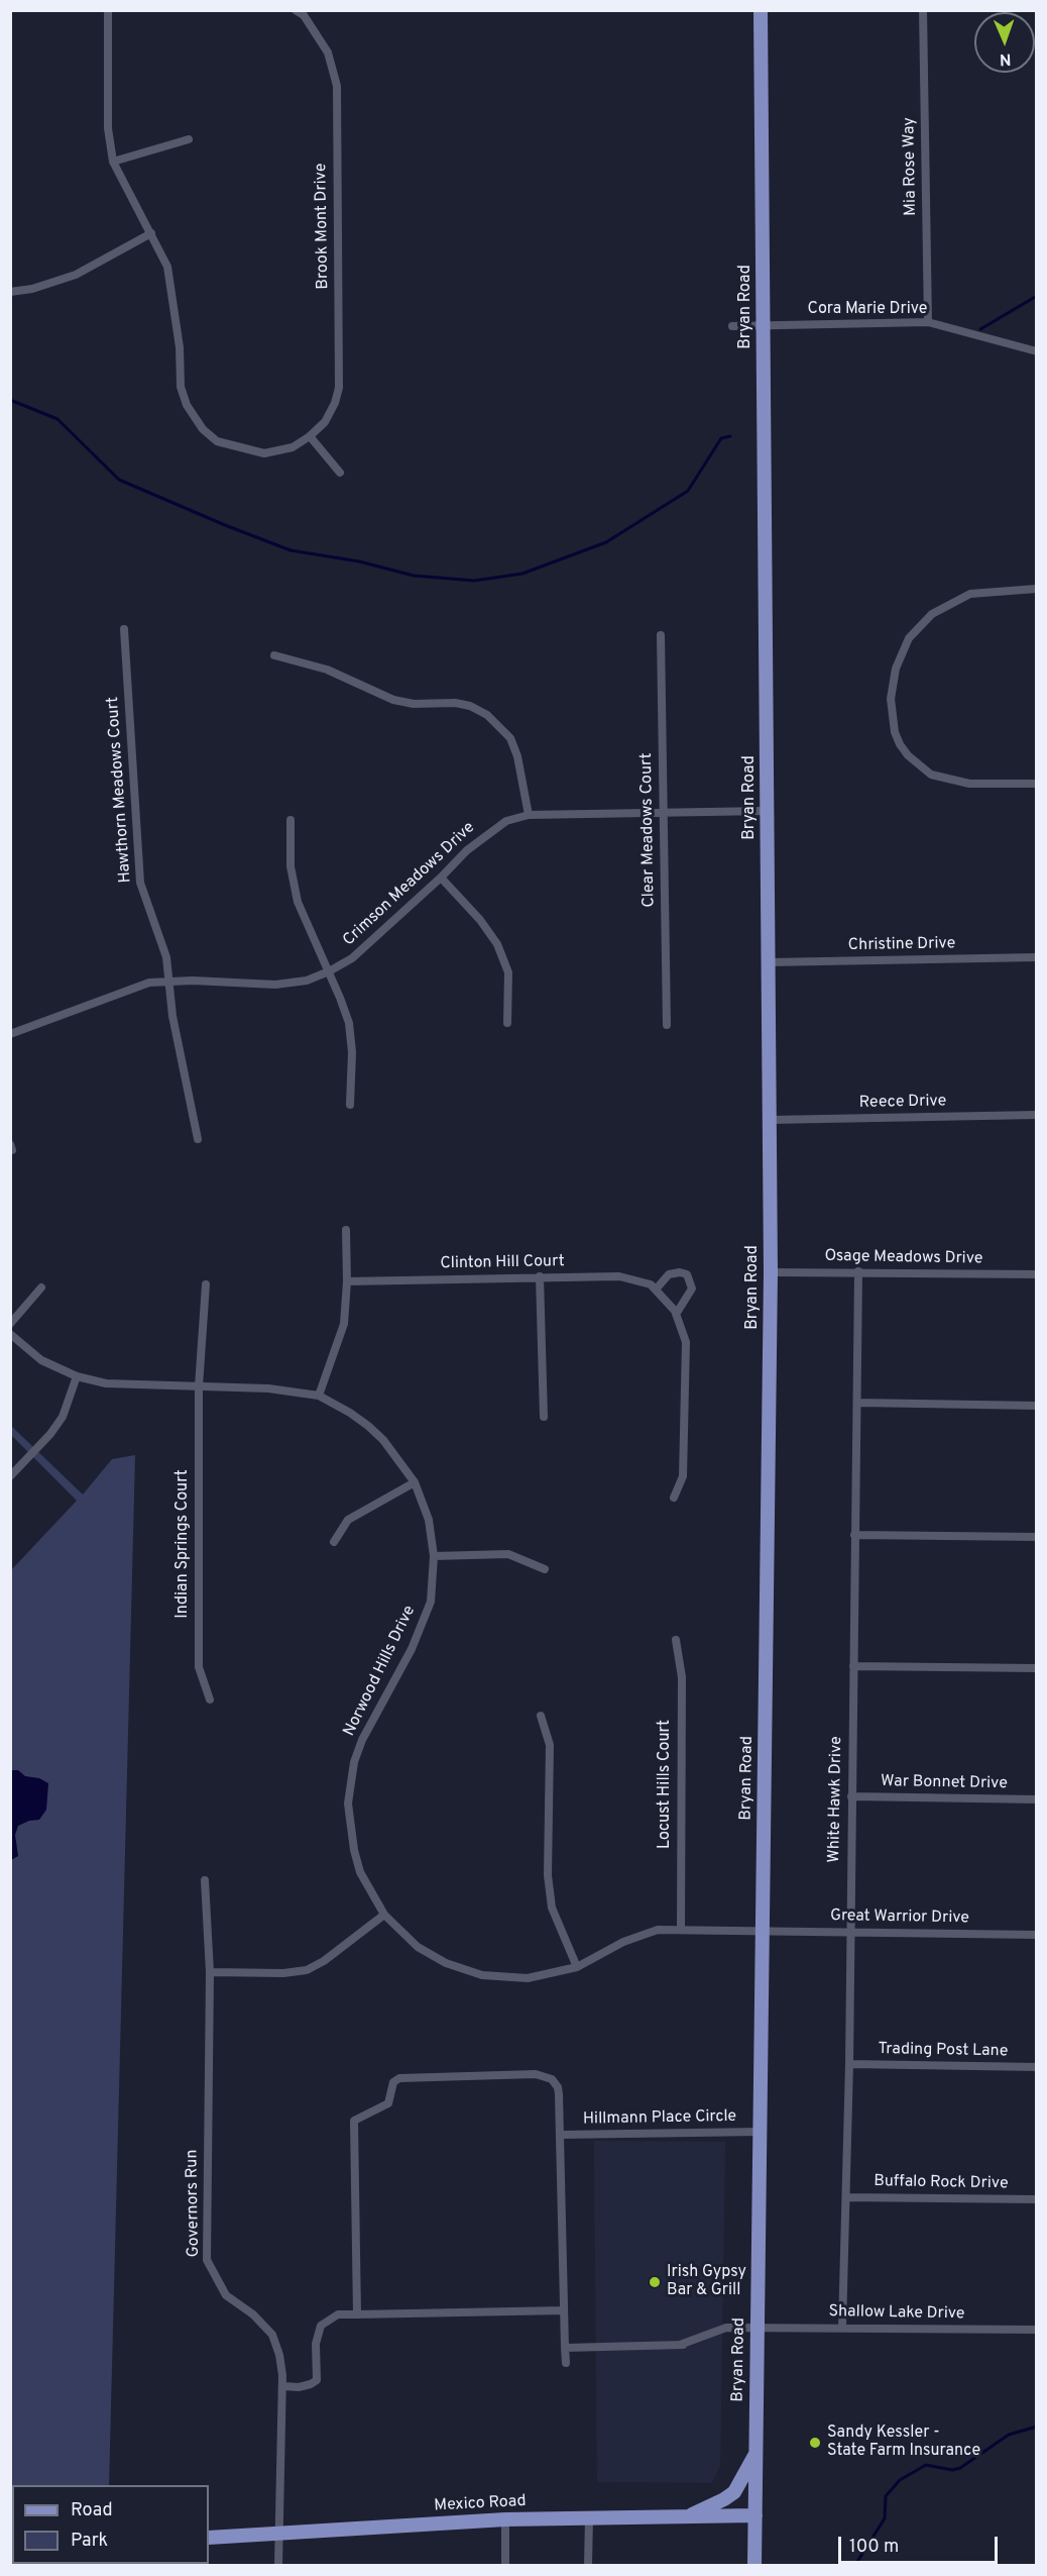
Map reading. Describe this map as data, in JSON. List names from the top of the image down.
{
  "streets": {
    "main road": ["Bryan Road", "Mexico Road"],
    "street": [
      "Mia Rose Way",
      "Brook Mont Drive",
      "Cora Marie Drive",
      "Hawthorn Meadows Court",
      "Clear Meadows Court",
      "Crimson Meadows Drive",
      "Christine Drive",
      "Reece Drive",
      "Osage Meadows Drive",
      "Clinton Hill Court",
      "Indian Springs Court",
      "Norwood Hills Drive",
      "War Bonnet Drive",
      "Locust Hills Court",
      "White Hawk Drive",
      "Great Warrior Drive",
      "Trading Post Lane",
      "Hillmann Place Circle",
      "Buffalo Rock Drive",
      "Governors Run",
      "Shallow Lake Drive"
    ]
  },
  "crossings": [
    ["Mia Rose Way", "Cora Marie Drive"],
    ["Bryan Road", "Cora Marie Drive"],
    ["Bryan Road", "Crimson Meadows Drive"],
    ["Bryan Road", "Christine Drive"],
    ["Bryan Road", "Reece Drive"],
    ["Bryan Road", "Osage Meadows Drive"],
    ["Bryan Road", "Norwood Hills Drive"],
    ["Bryan Road", "Great Warrior Drive"],
    ["Bryan Road", "Hillmann Place Circle"],
    ["Bryan Road", "Shallow Lake Drive"],
    ["Bryan Road", "Mexico Road"],
    ["Hawthorn Meadows Court", "Crimson Meadows Drive"],
    ["Clear Meadows Court", "Crimson Meadows Drive"],
    ["Osage Meadows Drive", "White Hawk Drive"],
    ["Indian Springs Court", "Norwood Hills Drive"],
    ["Norwood Hills Drive", "Locust Hills Court"],
    ["Norwood Hills Drive", "Great Warrior Drive"],
    ["War Bonnet Drive", "White Hawk Drive"],
    ["White Hawk Drive", "Great Warrior Drive"],
    ["White Hawk Drive", "Trading Post Lane"],
    ["White Hawk Drive", "Buffalo Rock Drive"],
    ["White Hawk Drive", "Shallow Lake Drive"],
    ["Governors Run", "Mexico Road"]
  ],
  "places": ["Irish Gypsy Bar & Grill", "Sandy Kessler - State Farm Insurance"],
  "legend": ["Road", "Park"],
  "scale_bar": "100 m",
  "north": "bottom"
}
